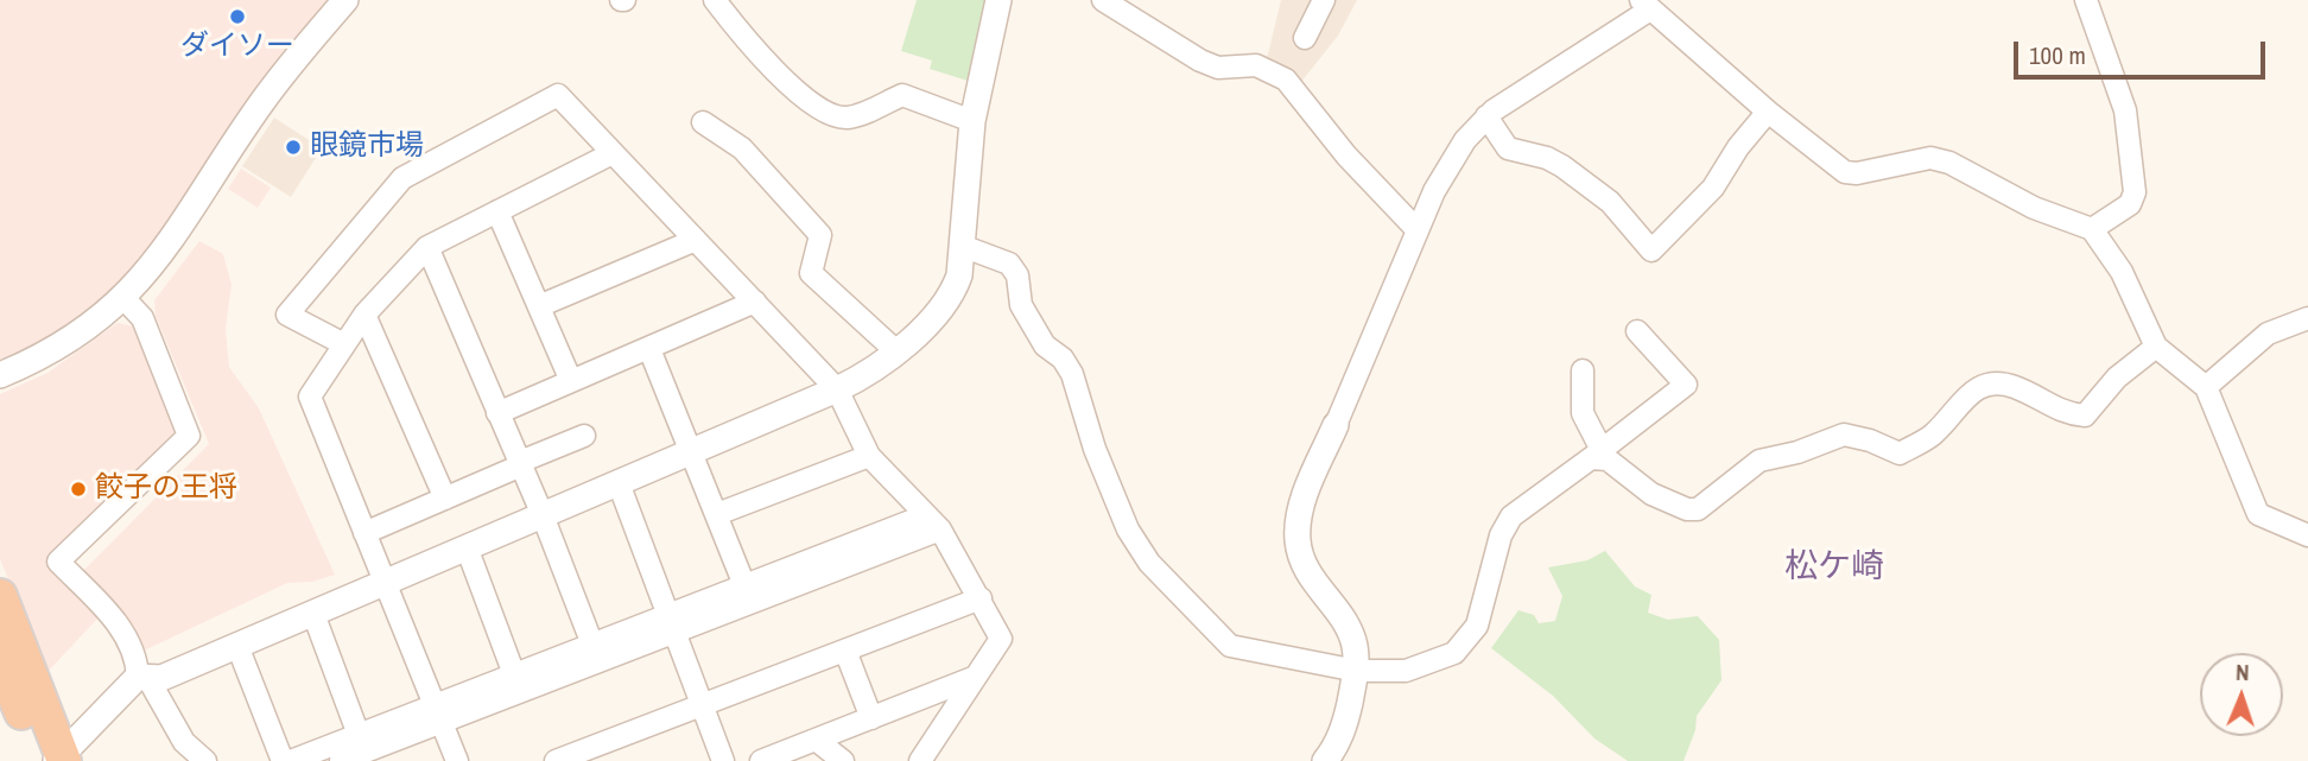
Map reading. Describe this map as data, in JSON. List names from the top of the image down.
{
  "districts": ["松ケ崎"],
  "places": ["ダイソー", "眼鏡市場", "餃子の王将"],
  "scale_bar": "100 m",
  "north": "top"
}
